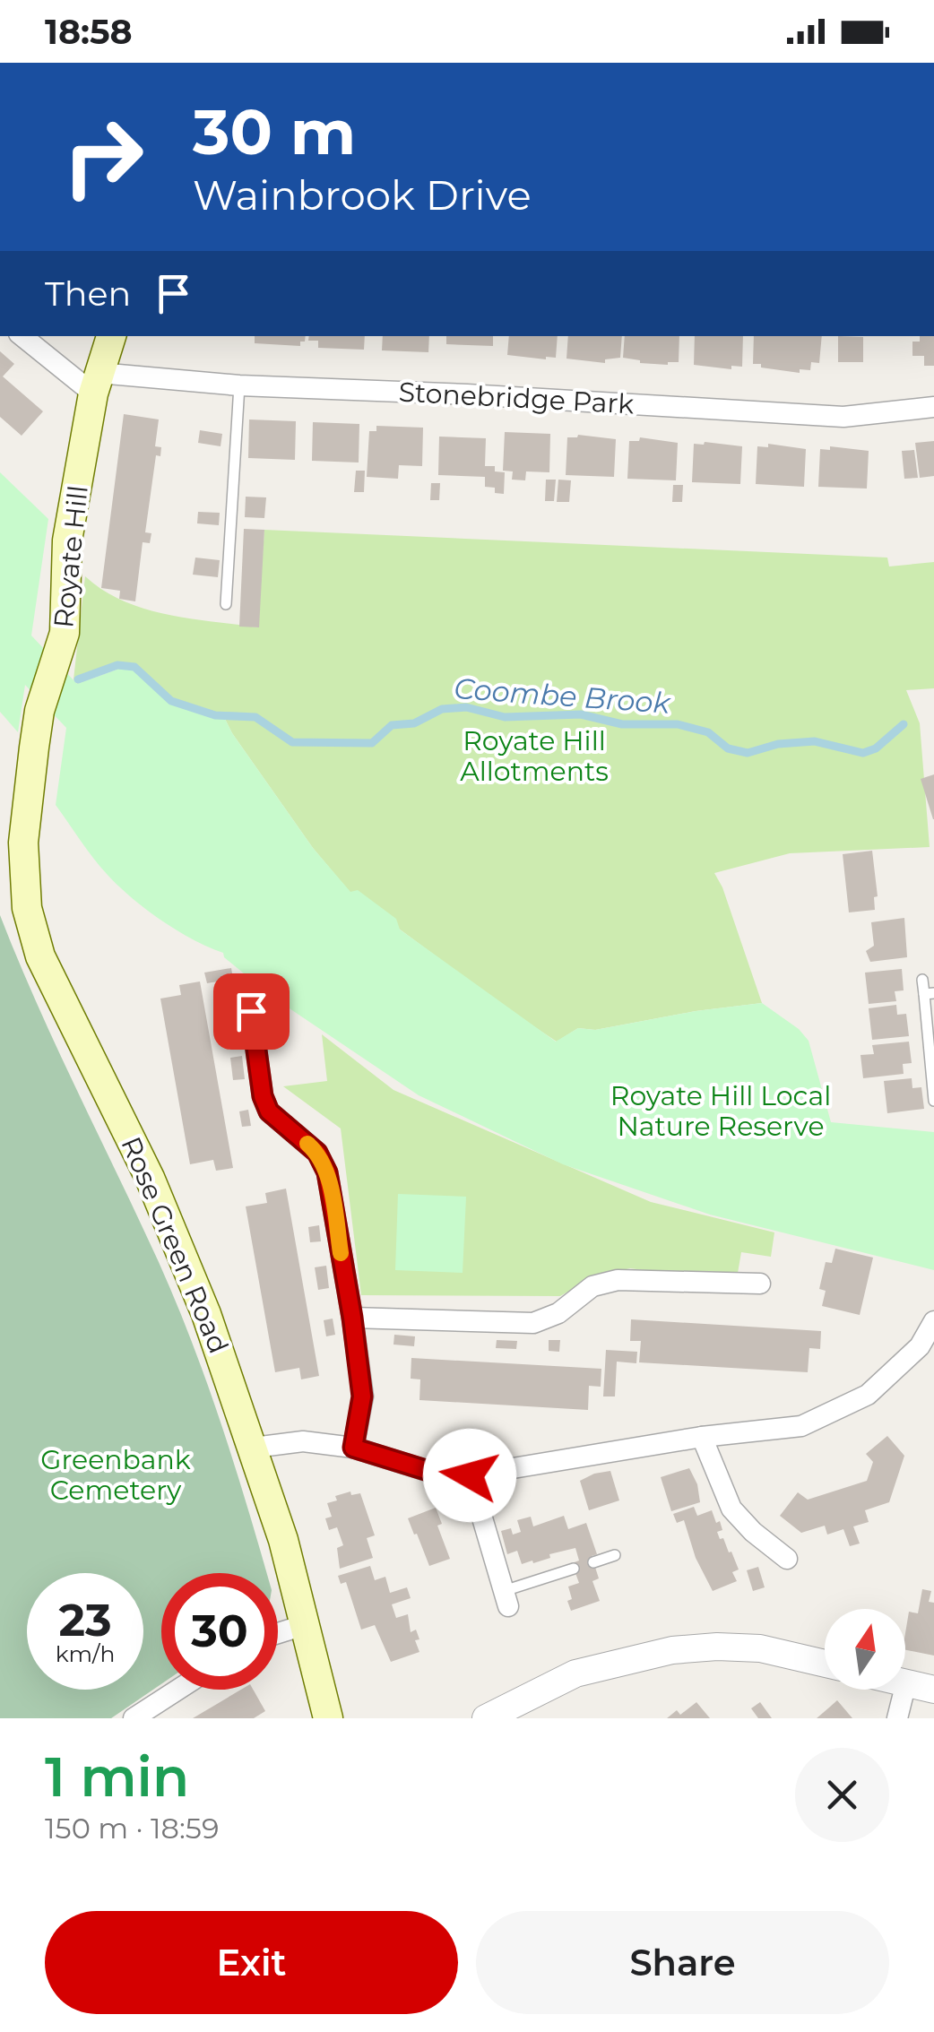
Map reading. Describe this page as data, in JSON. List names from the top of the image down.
{
  "streets": {
    "main road": ["Royate Hill", "Rose Green Road"],
    "street": ["Stonebridge Park"]
  },
  "crossings": [
    ["Stonebridge Park", "Royate Hill"],
    ["Royate Hill", "Rose Green Road"]
  ],
  "water": ["Coombe Brook"],
  "parks": ["Royate Hill Allotments", "Royate Hill Local Nature Reserve", "Greenbank Cemetery"],
  "north": "top",
  "page": {
    "status": "18:58",
    "turn": ["30 m", "Wainbrook Drive"],
    "then": "Then",
    "speed": "23 km/h",
    "limit": "30",
    "heading": ["1 min", "150 m · 18:59"],
    "buttons": ["Exit", "Share"]
  }
}
